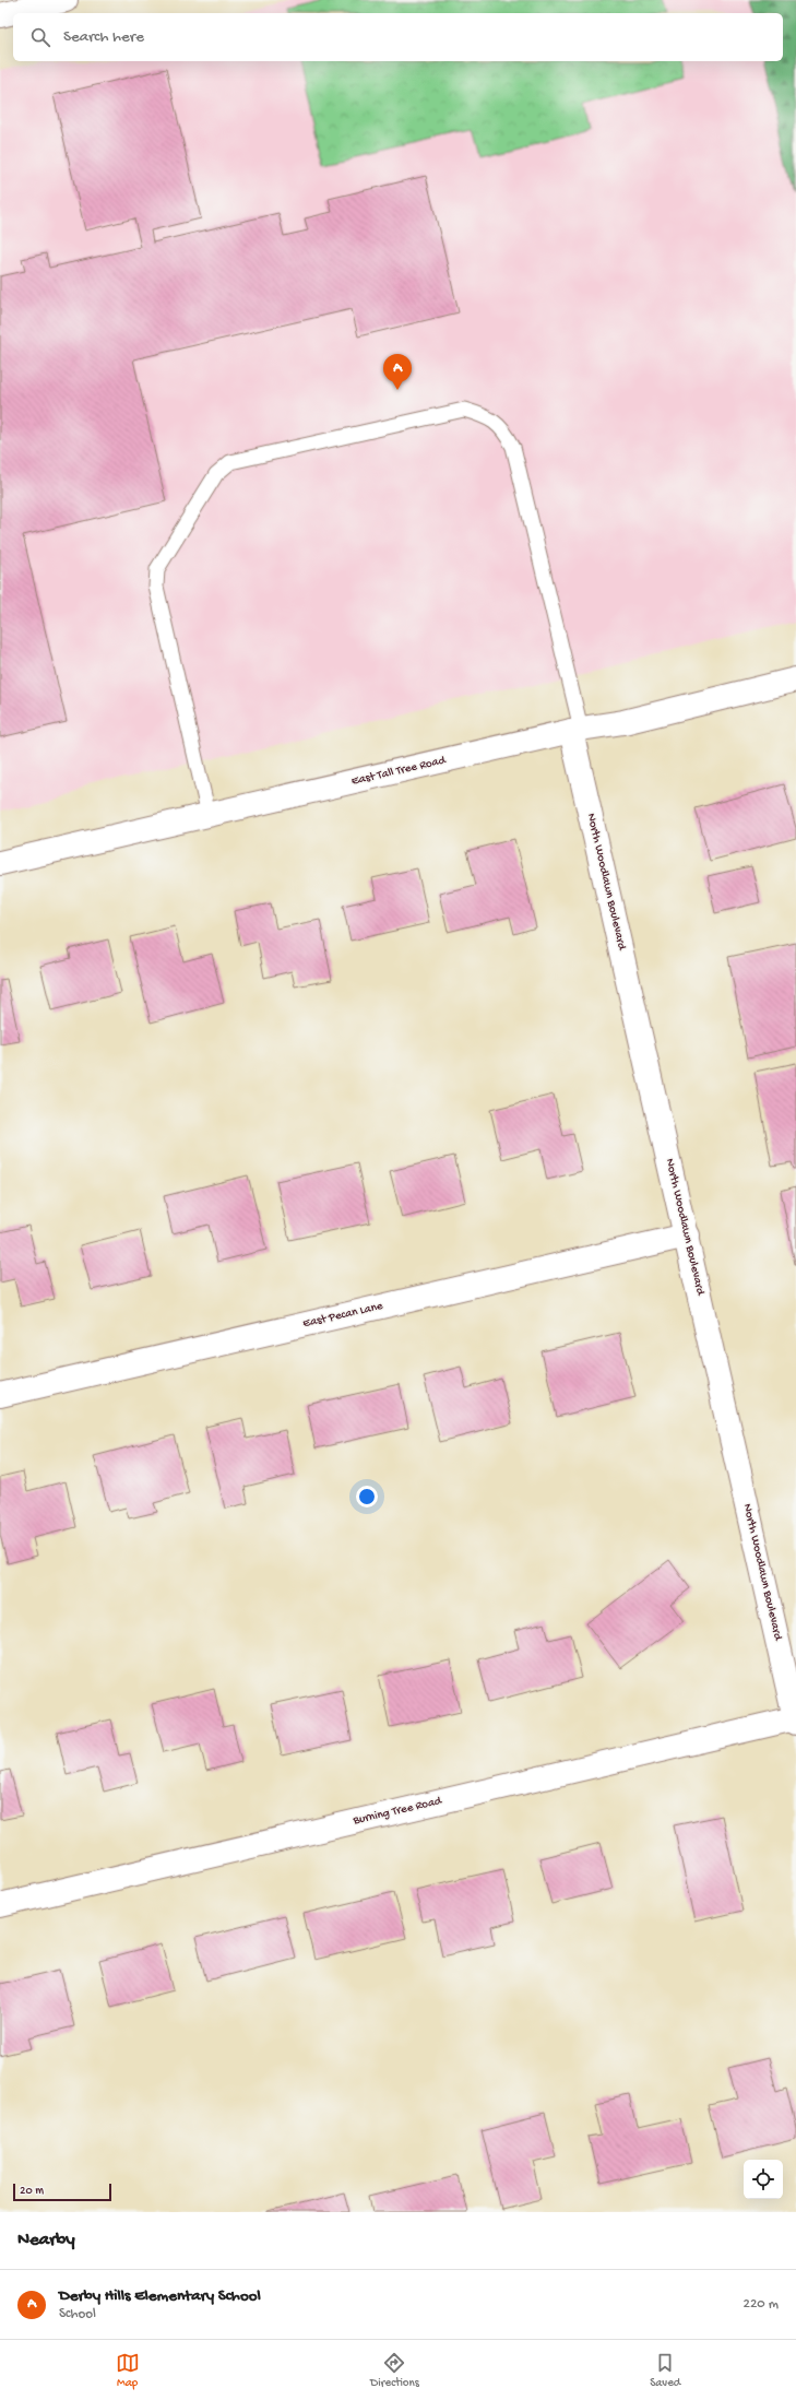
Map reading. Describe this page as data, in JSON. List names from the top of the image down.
{
  "streets": {
    "street": [
      "East Tall Tree Road",
      "North Woodlawn Boulevard",
      "East Pecan Lane",
      "Burning Tree Road"
    ]
  },
  "crossings": [
    ["East Tall Tree Road", "North Woodlawn Boulevard"],
    ["North Woodlawn Boulevard", "East Pecan Lane"],
    ["North Woodlawn Boulevard", "Burning Tree Road"]
  ],
  "scale_bar": "20 m",
  "page": {
    "search": "Search here",
    "pins": "A",
    "scale": "20 m",
    "heading": "Nearby",
    "list": [
      {
        "mark": "A",
        "name": "Derby Hills Elementary School",
        "note": "School",
        "value": "220 m"
      }
    ],
    "nav": ["Map", "Directions", "Saved"]
  }
}
